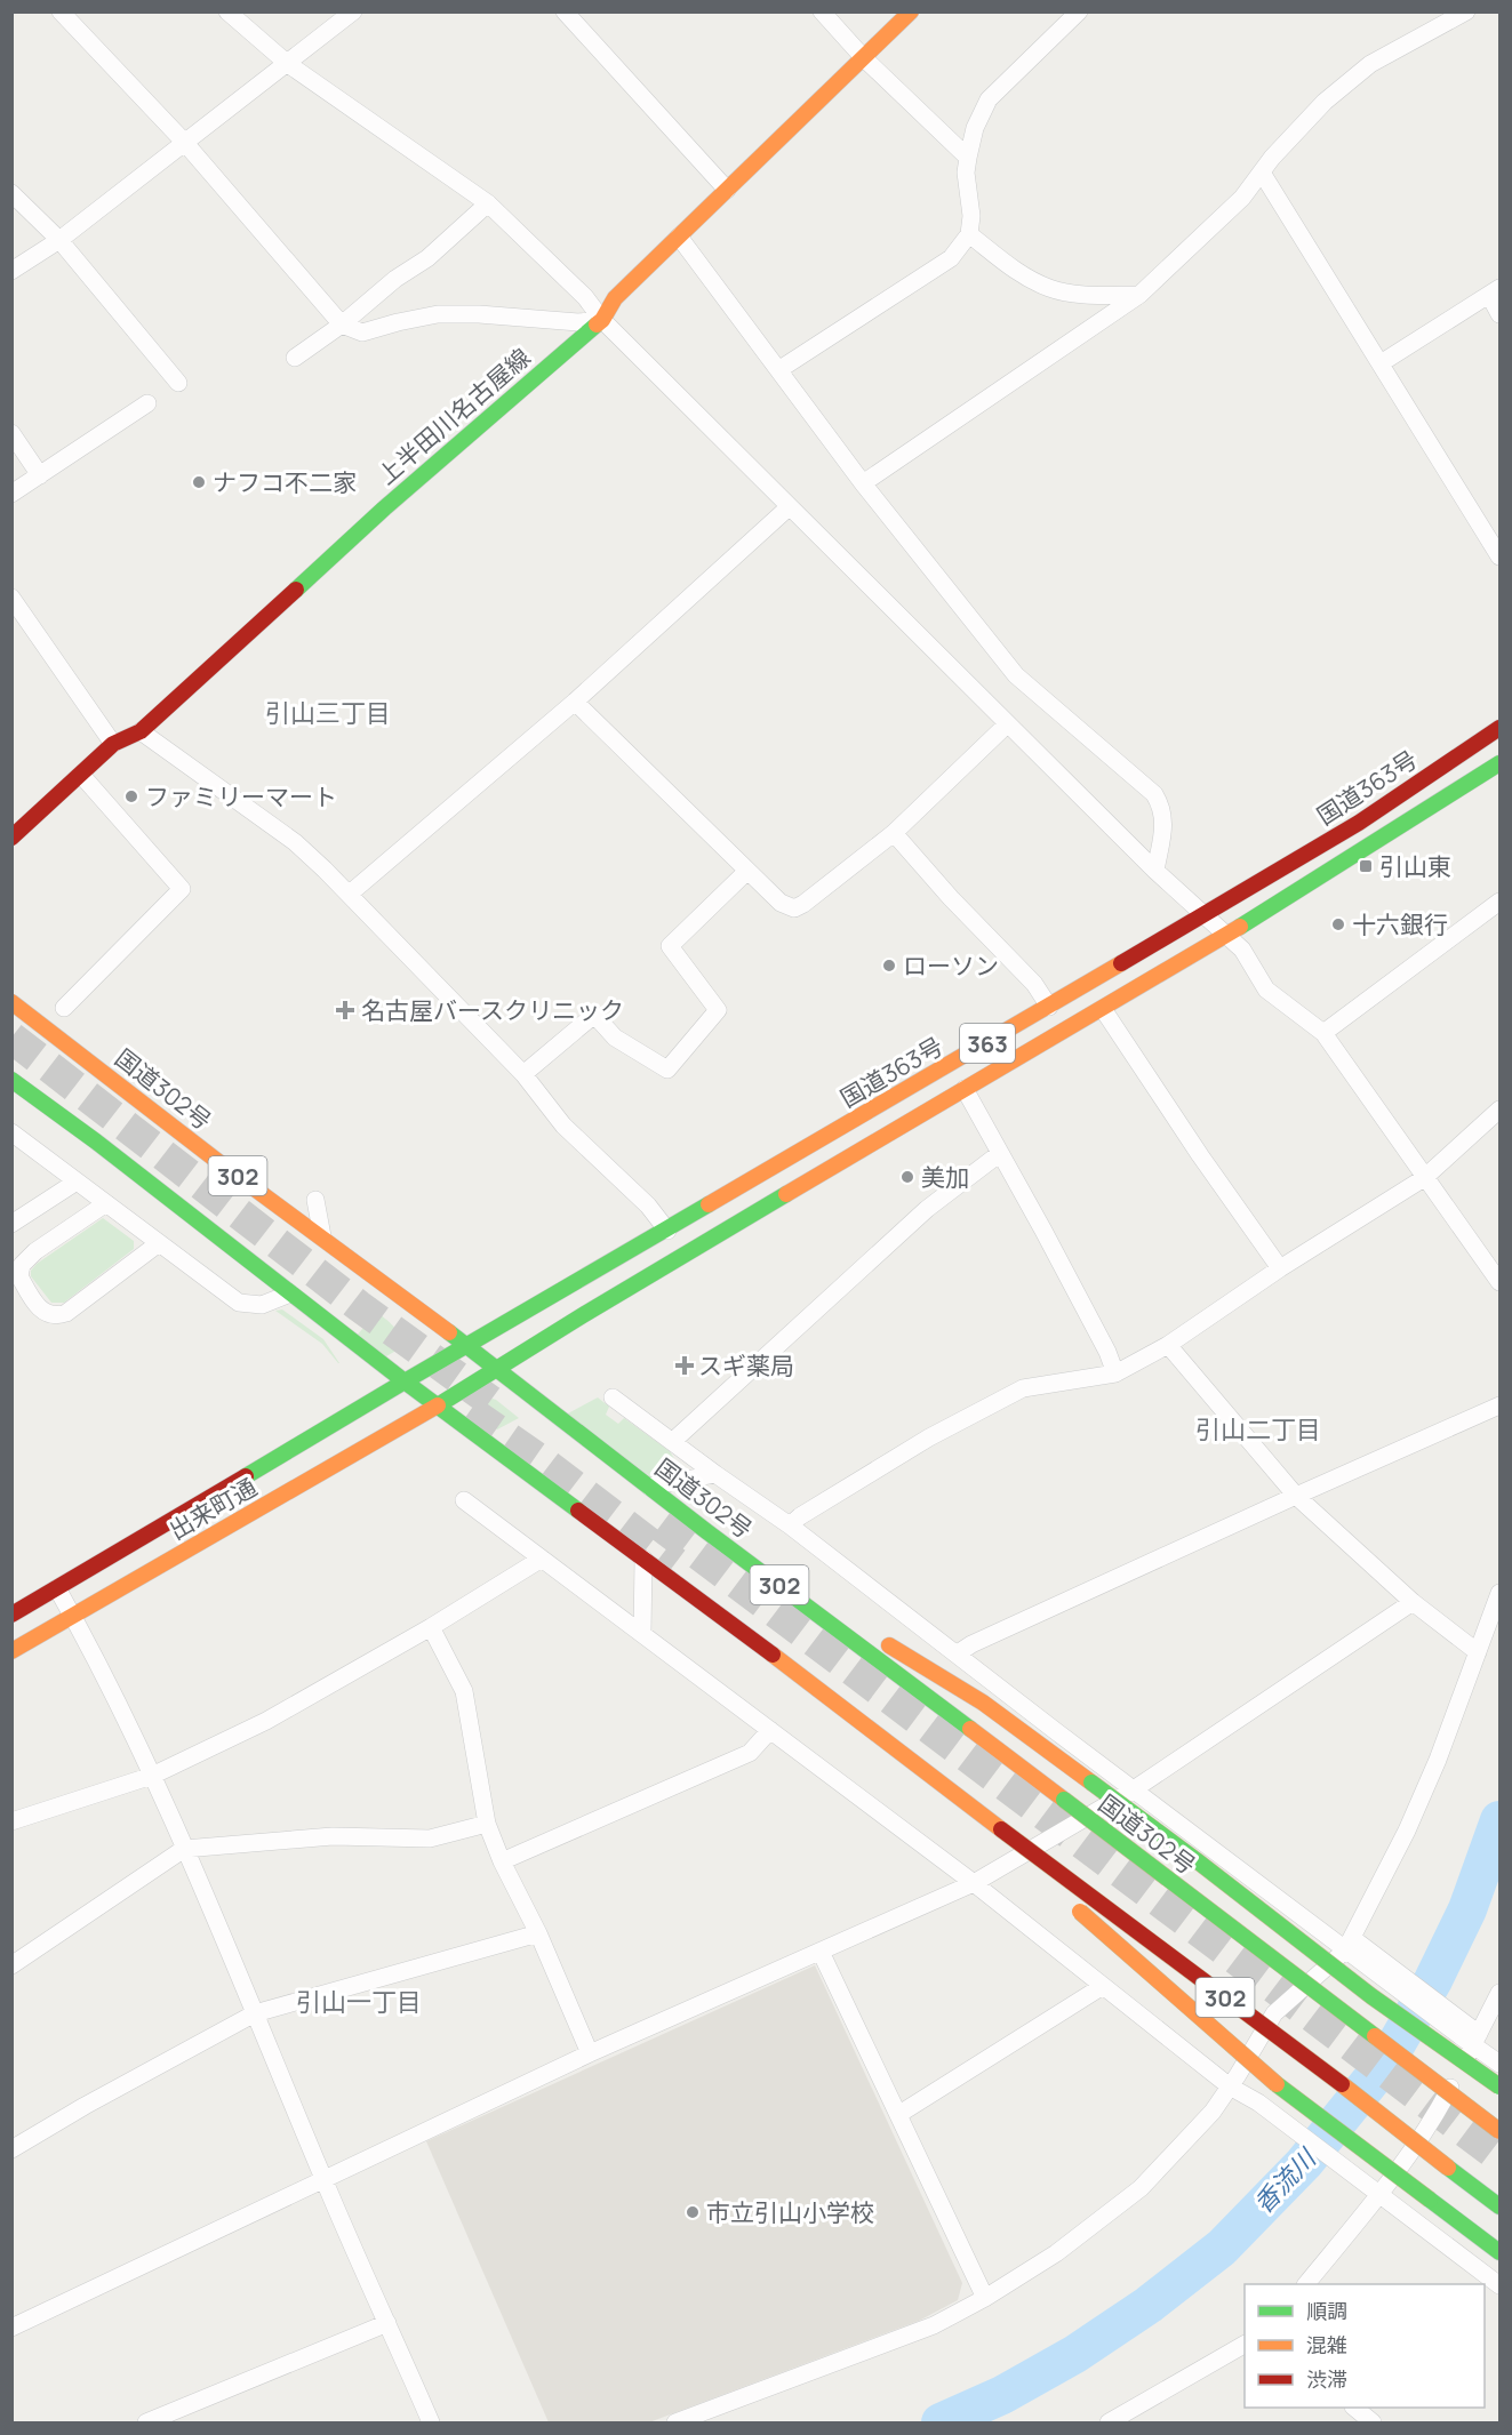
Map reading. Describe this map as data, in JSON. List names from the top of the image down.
{
  "streets": {
    "main road": [
      "上半田川名古屋線",
      "国道363号",
      "363",
      "国道302号",
      "302",
      "出来町通"
    ]
  },
  "crossings": [
    ["国道363号", "国道302号"],
    ["国道363号", "302"],
    ["国道363号", "出来町通"],
    ["363", "国道302号"],
    ["363", "302"],
    ["363", "出来町通"],
    ["302", "出来町通"]
  ],
  "districts": ["引山三丁目", "引山二丁目", "引山一丁目"],
  "water": ["香流川"],
  "places": {
    "other": [
      "ナフコ不二家",
      "ファミリーマート",
      "十六銀行",
      "ローソン",
      "美加",
      "市立引山小学校"
    ],
    "transit": ["引山東"],
    "health": ["名古屋バースクリニック", "スギ薬局"]
  },
  "legend": ["順調", "混雑", "渋滞"]
}
